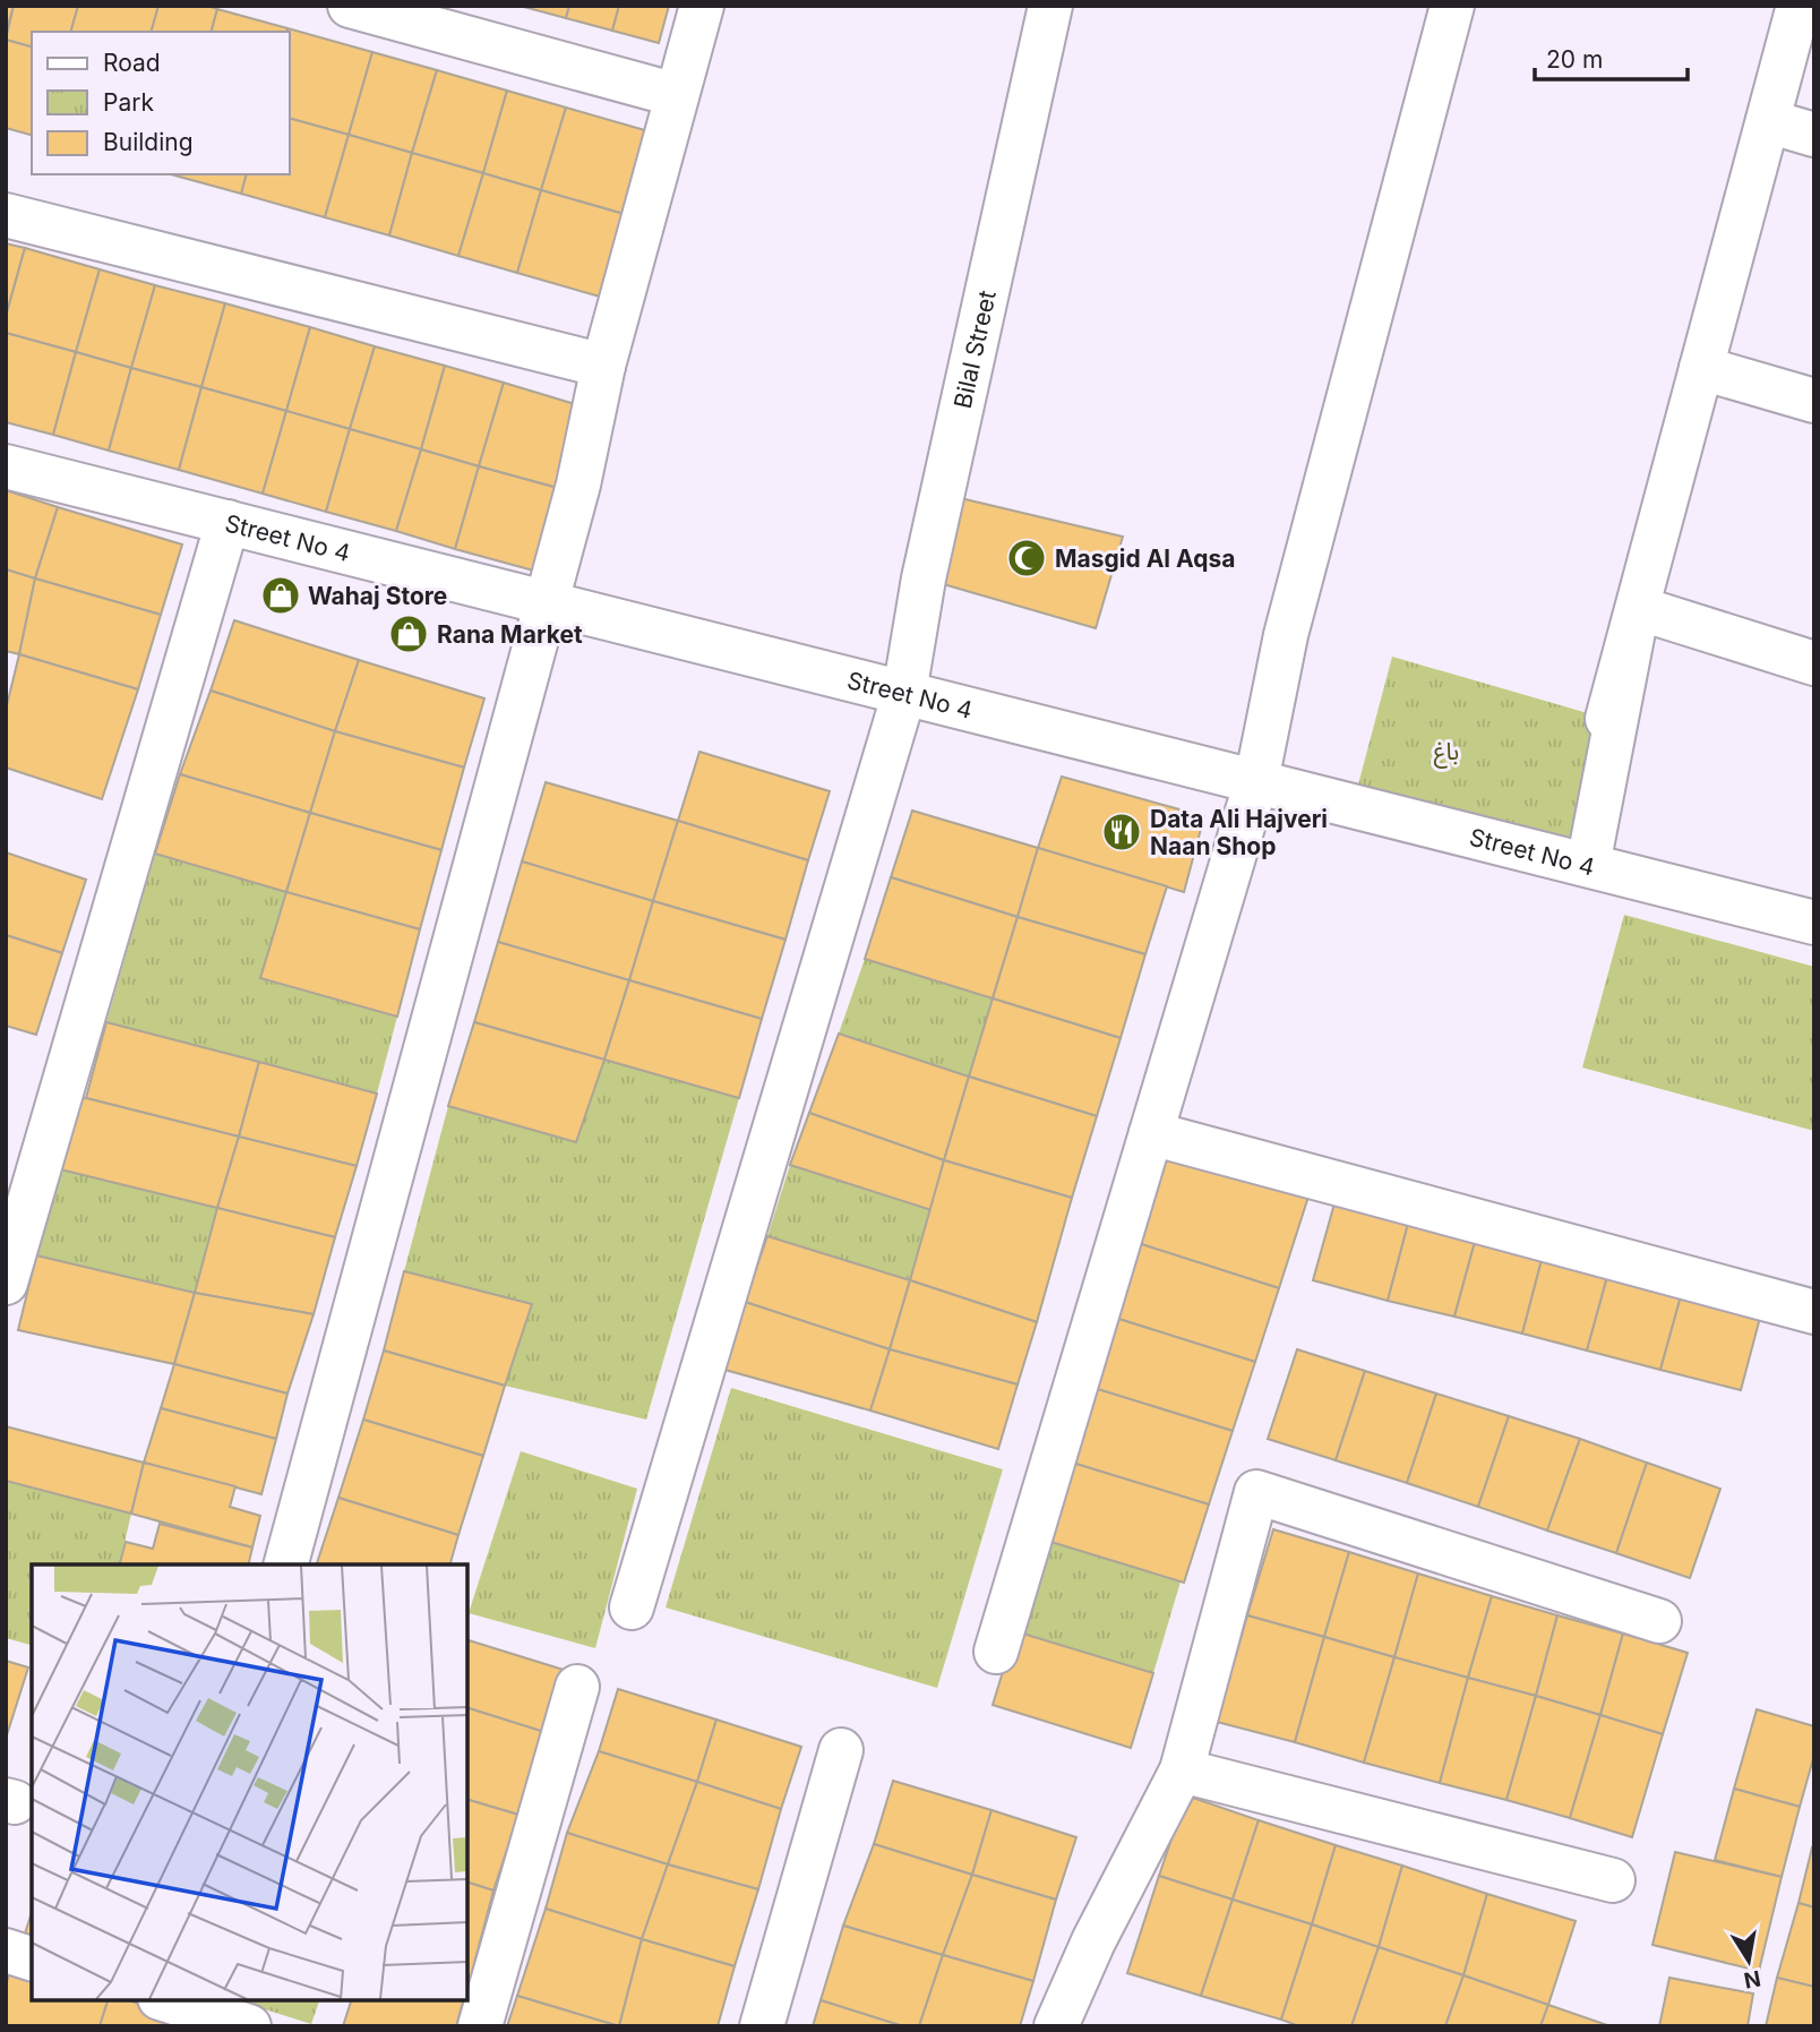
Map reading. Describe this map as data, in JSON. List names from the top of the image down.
{
  "streets": {
    "street": ["Bilal Street", "Street No 4"]
  },
  "crossings": [
    ["Bilal Street", "Street No 4"]
  ],
  "parks": ["باغ"],
  "places": {
    "mosque": ["Masgid Al Aqsa"],
    "shop": ["Wahaj Store", "Rana Market"],
    "restaurant": ["Data Ali Hajveri Naan Shop"]
  },
  "legend": ["Road", "Park", "Building"],
  "scale_bar": "20 m",
  "north": "bottom"
}
